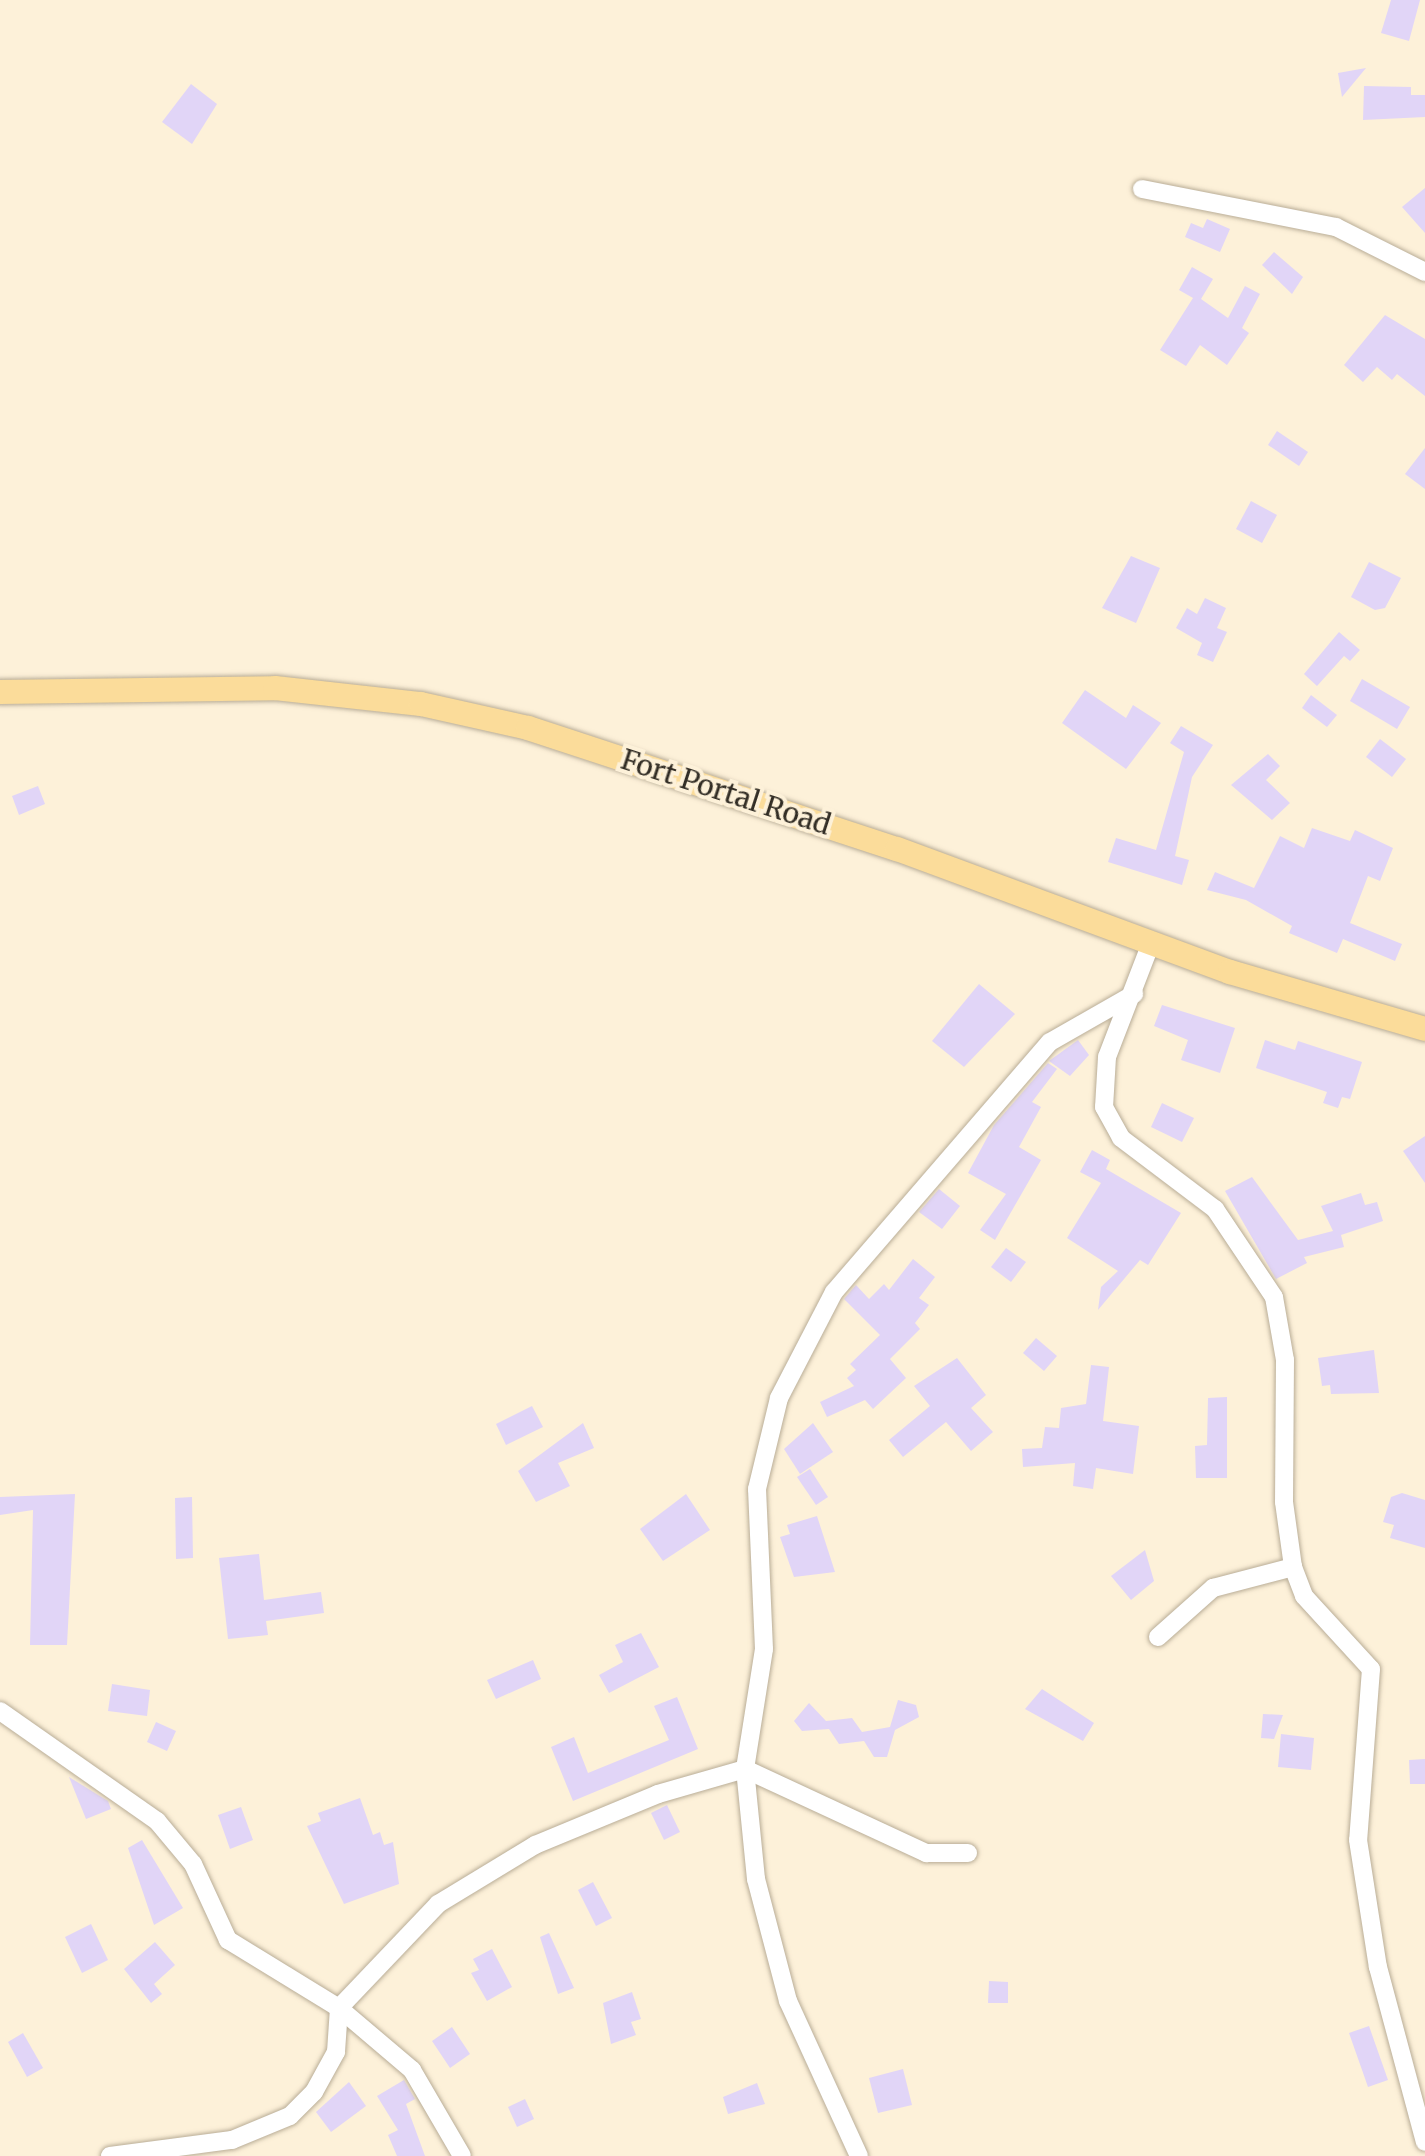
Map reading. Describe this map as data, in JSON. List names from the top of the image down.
{
  "streets": {
    "main road": ["Fort Portal Road"]
  }
}
